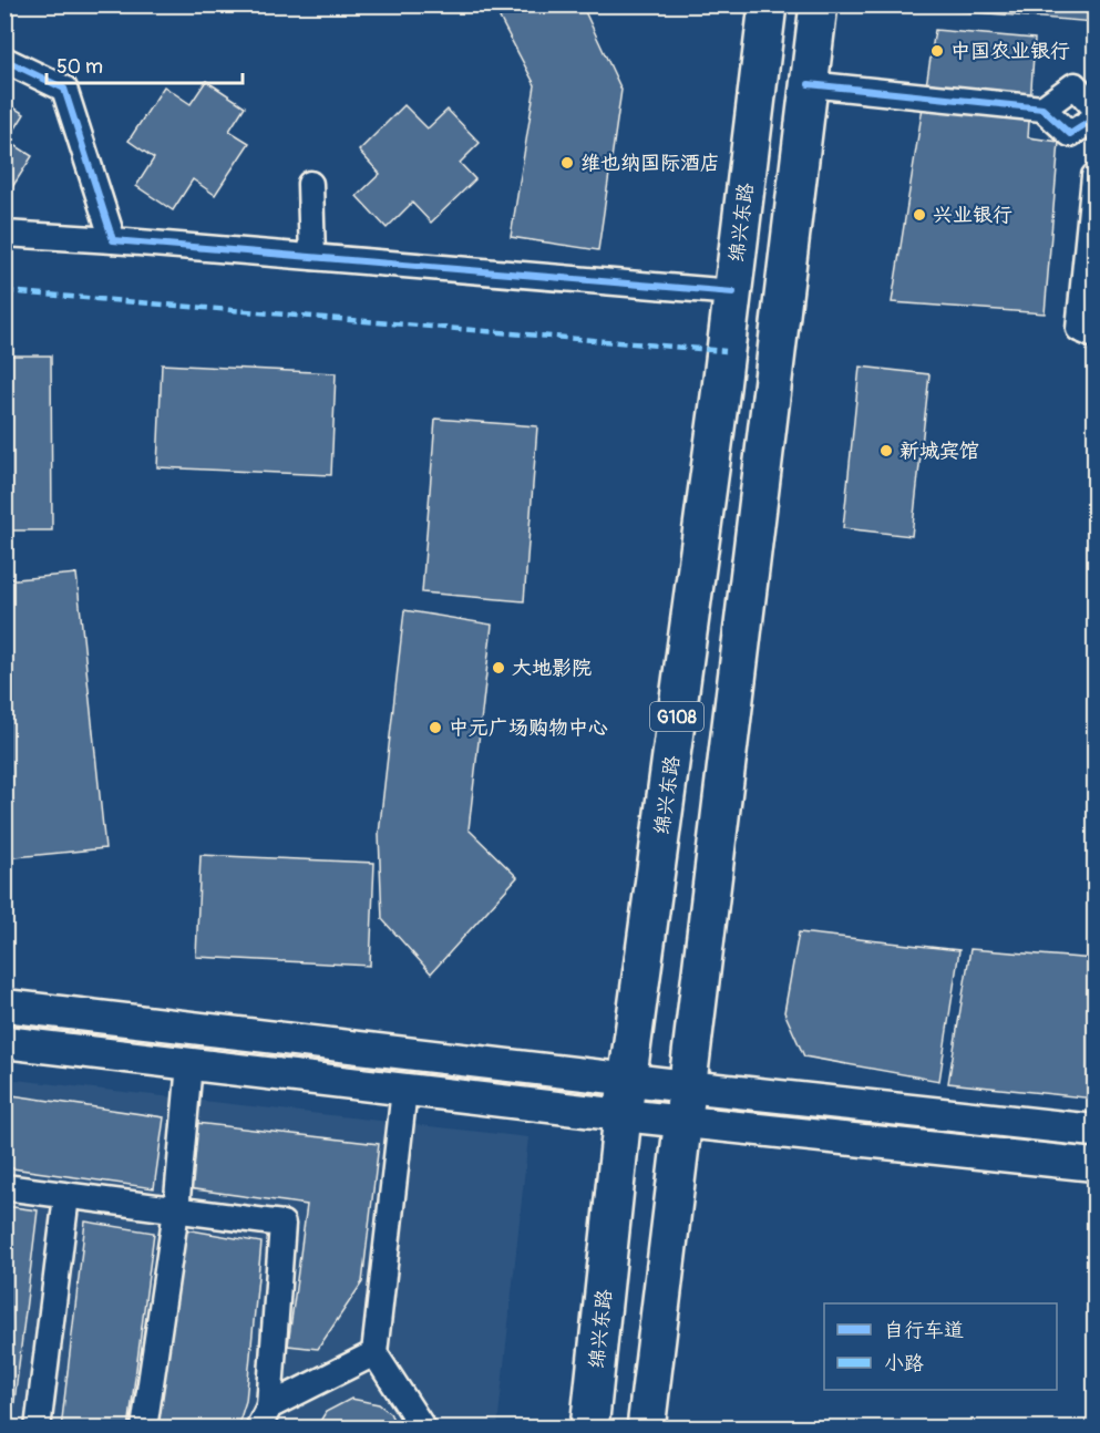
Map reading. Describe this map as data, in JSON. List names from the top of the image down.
{
  "streets": {
    "highway": ["绵兴东路", "G108"]
  },
  "places": [
    "中国农业银行",
    "维也纳国际酒店",
    "兴业银行",
    "新城宾馆",
    "大地影院",
    "中元广场购物中心"
  ],
  "legend": ["自行车道", "小路"],
  "scale_bar": "50 m"
}
